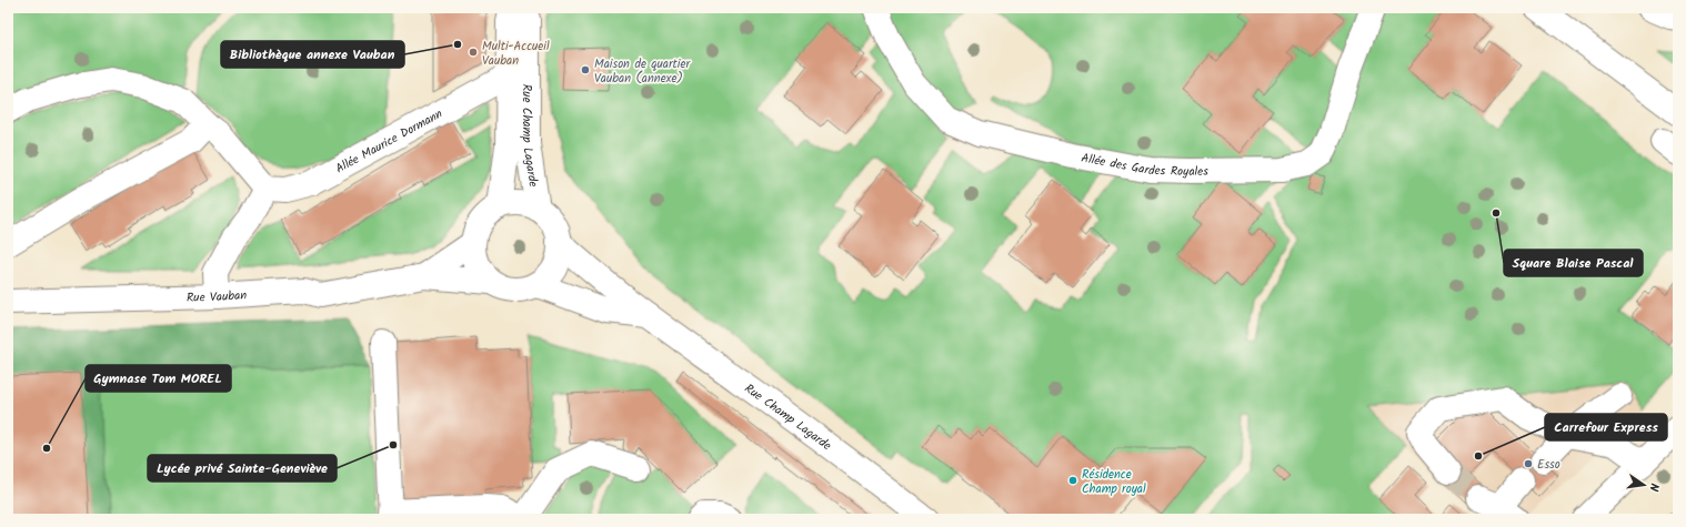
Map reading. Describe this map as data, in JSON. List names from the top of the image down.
{
  "streets": {
    "main road": [
      "Rue Champ Lagarde",
      "Allée Maurice Dormann",
      "Allée des Gardes Royales",
      "Rue Vauban"
    ]
  },
  "crossings": [
    ["Rue Champ Lagarde", "Allée Maurice Dormann"],
    ["Rue Champ Lagarde", "Rue Vauban"]
  ],
  "places": [
    "Bibliothèque annexe Vauban",
    "Multi-Accueil Vauban",
    "Maison de quartier Vauban (annexe)",
    "Square Blaise Pascal",
    "Lycée privé Sainte-Geneviève",
    "Gymnase Tom MOREL",
    "Carrefour Express",
    "Esso",
    "Résidence Champ royal"
  ],
  "north": "right"
}
